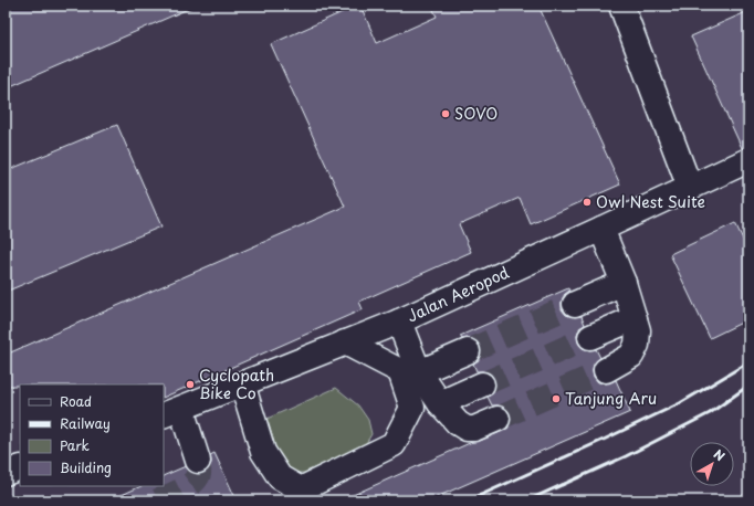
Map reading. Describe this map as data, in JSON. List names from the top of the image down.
{
  "streets": {
    "street": ["Jalan Aeropod"]
  },
  "places": [
    "SOVO",
    "Owl Nest Suite",
    "Cyclopath Bike Co",
    "Tanjung Aru"
  ],
  "legend": [
    "Road",
    "Railway",
    "Park",
    "Building"
  ],
  "north": "top right"
}
